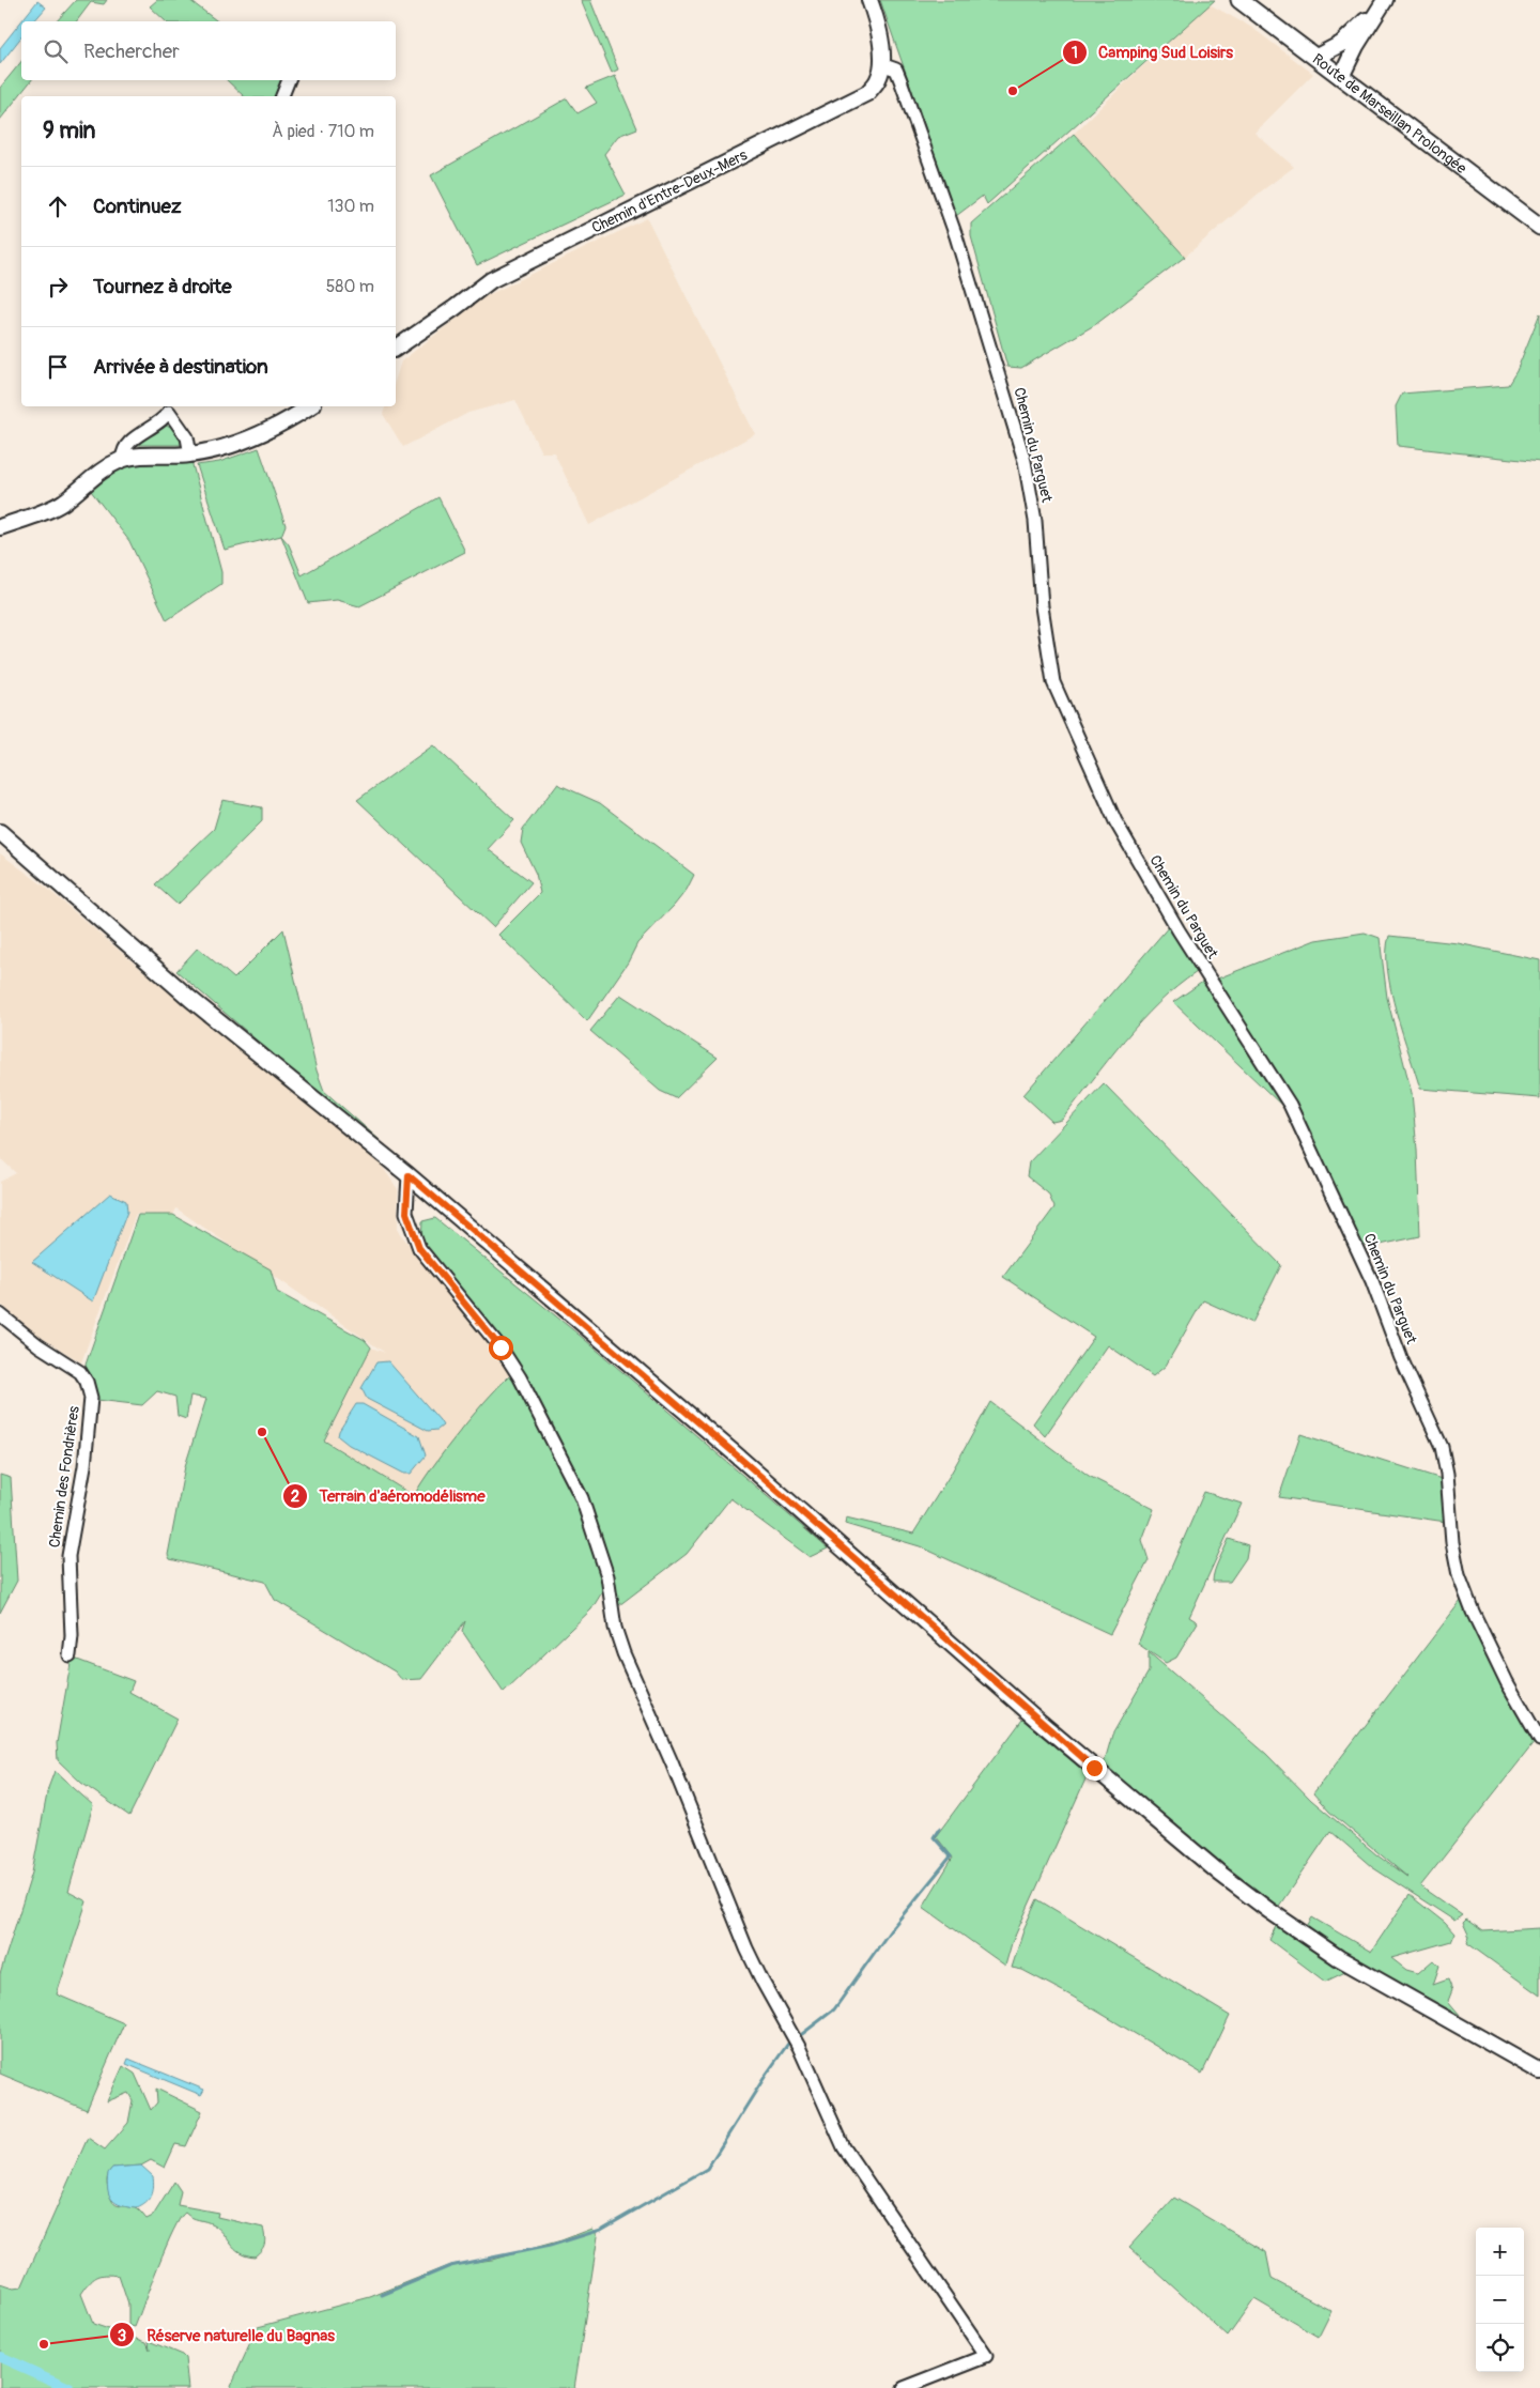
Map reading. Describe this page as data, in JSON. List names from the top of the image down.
{
  "streets": {
    "main road": ["Route de Marseillan Prolongée"],
    "street": ["Chemin d'Entre-Deux-Mers", "Chemin du Parguet", "Chemin des Fondrières"]
  },
  "crossings": [
    ["Chemin d'Entre-Deux-Mers", "Chemin du Parguet"]
  ],
  "places": ["Camping Sud Loisirs", "Terrain d'aéromodélisme", "Réserve naturelle du Bagnas"],
  "page": {
    "search": "Rechercher",
    "heading": ["9 min", "À pied · 710 m"],
    "list": [
      ["Continuez", "130 m"],
      ["Tournez à droite", "580 m"],
      "Arrivée à destination"
    ],
    "map_buttons": ["+", "−"]
  }
}
